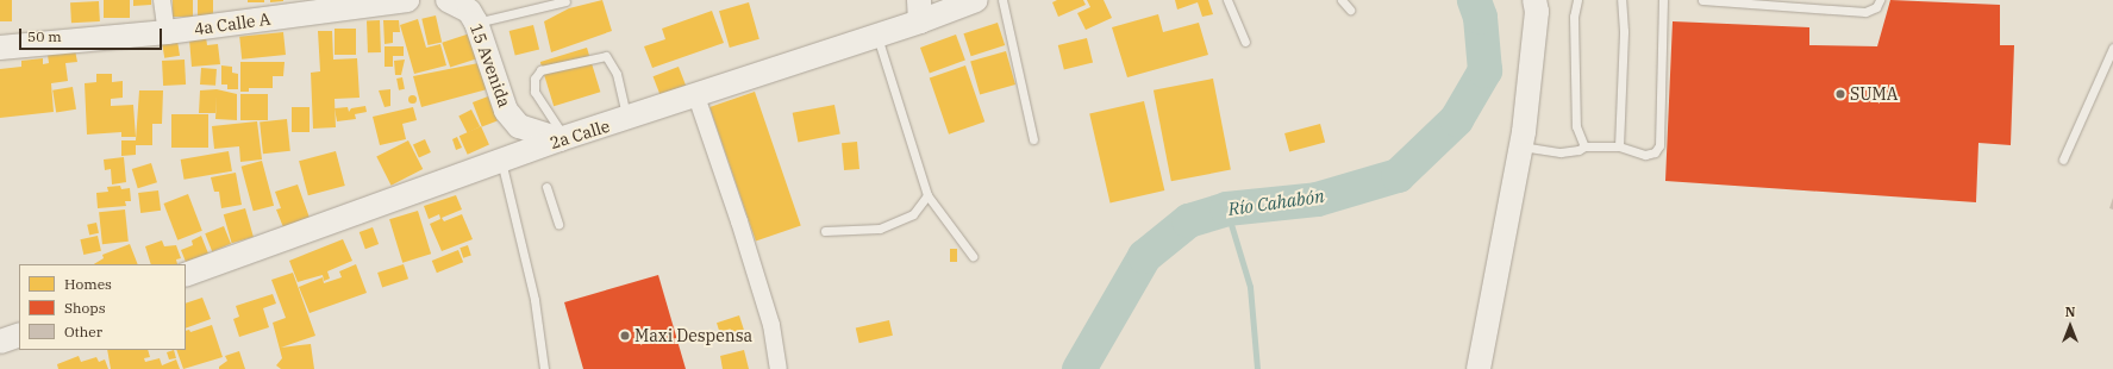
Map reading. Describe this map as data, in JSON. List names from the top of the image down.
{
  "streets": {
    "main road": ["4a Calle A", "15 Avenida", "2a Calle"]
  },
  "crossings": [
    ["15 Avenida", "2a Calle"]
  ],
  "water": ["Río Cahabón"],
  "places": ["SUMA", "Maxi Despensa"],
  "legend": ["Homes", "Shops", "Other"],
  "scale_bar": "50 m",
  "north": "top"
}
